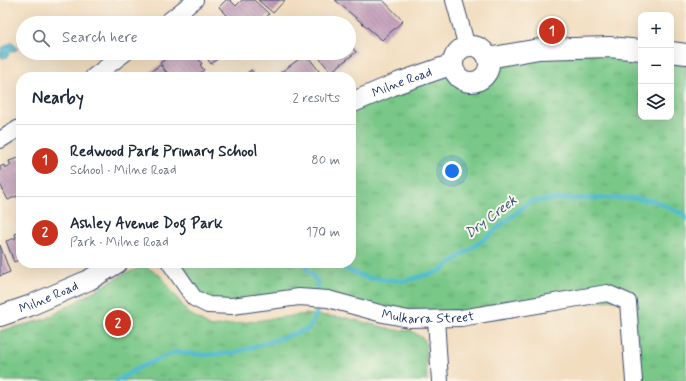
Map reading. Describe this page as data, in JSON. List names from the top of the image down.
{
  "streets": {
    "main road": ["Milne Road"],
    "street": ["Mulkarra Street"]
  },
  "water": ["Dry Creek"],
  "page": {
    "map_buttons": ["+", "−"],
    "pins": ["1", "2"],
    "search": "Search here",
    "heading": ["Nearby", "2 results"],
    "list": [
      {
        "mark": "1",
        "name": "Redwood Park Primary School",
        "note": "School · Milne Road",
        "value": "80 m"
      },
      {
        "mark": "2",
        "name": "Ashley Avenue Dog Park",
        "note": "Park · Milne Road",
        "value": "170 m"
      }
    ]
  }
}
